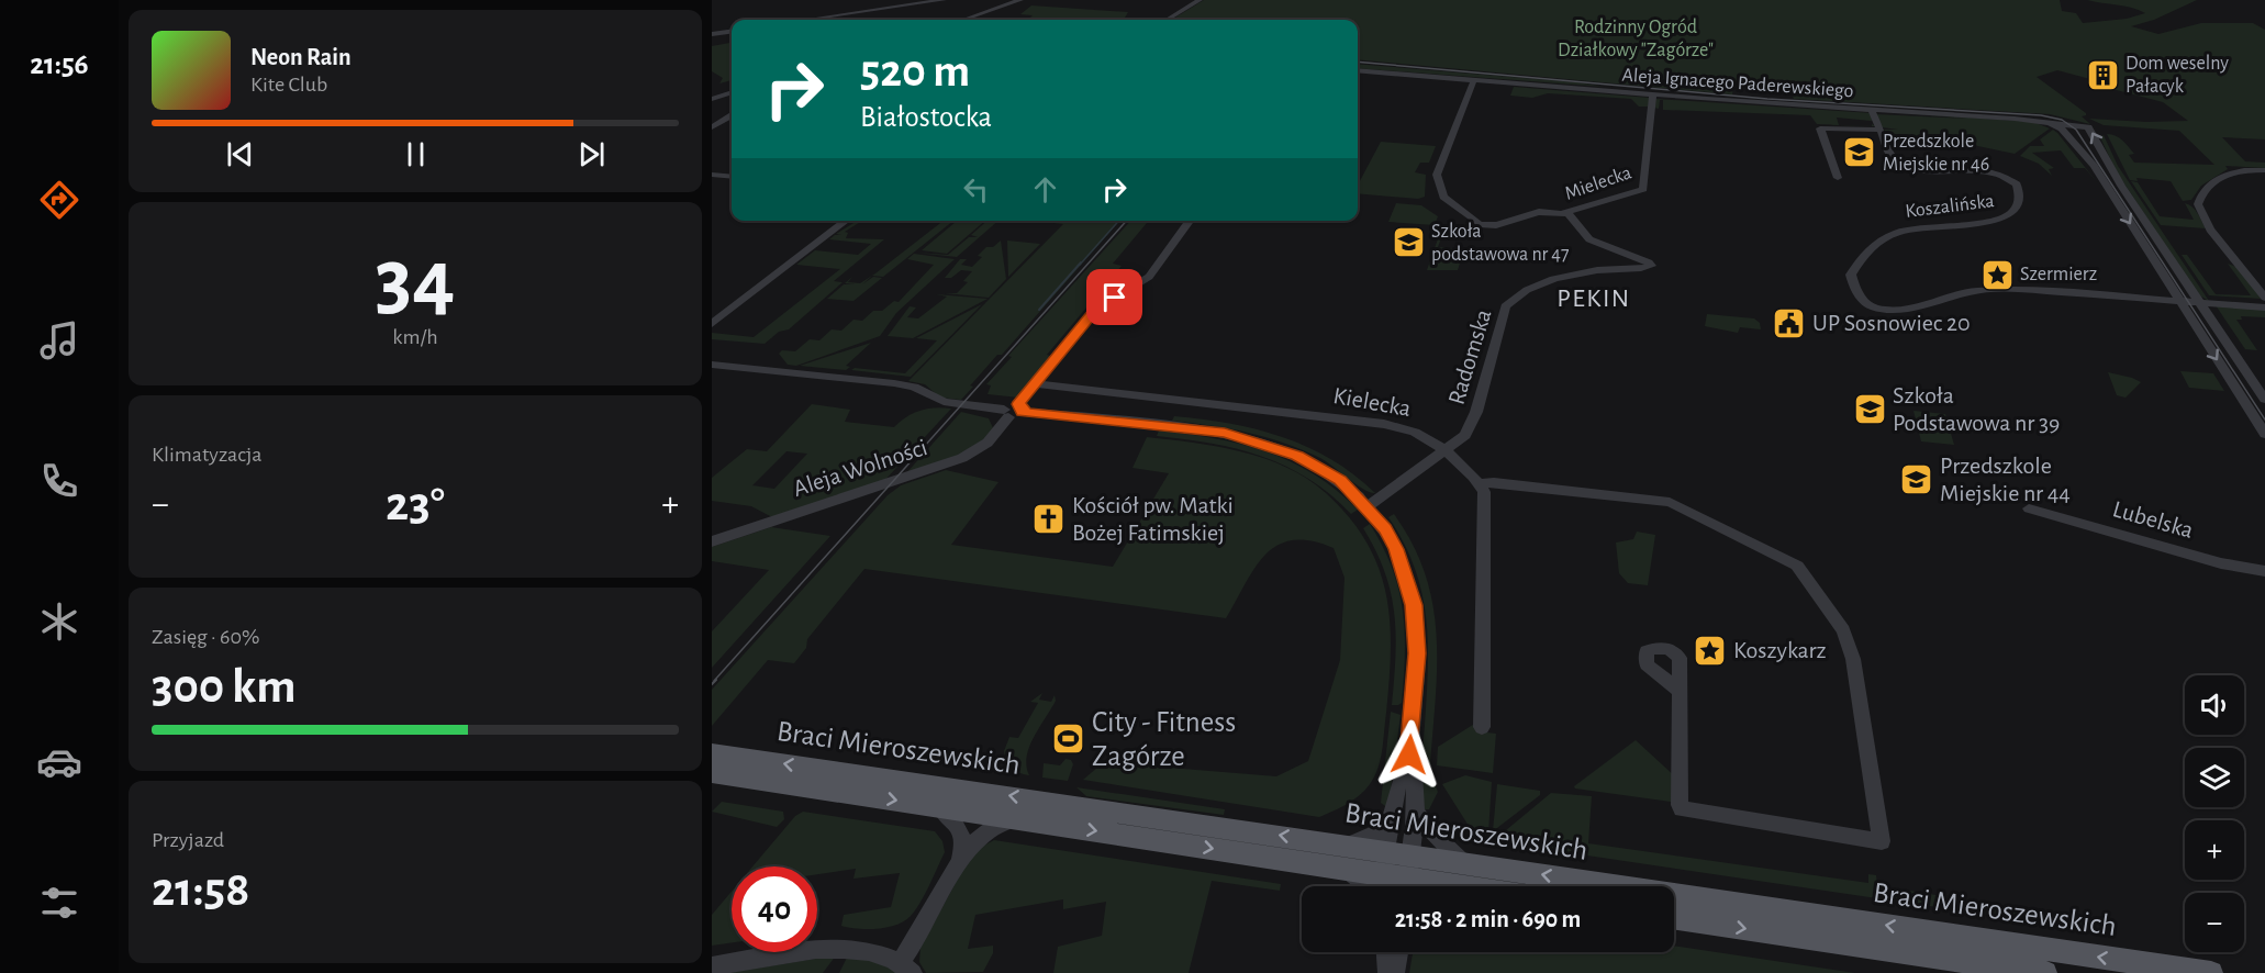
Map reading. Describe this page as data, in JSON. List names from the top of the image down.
{
  "streets": {
    "main road": ["Braci Mieroszewskich"],
    "street": [
      "Aleja Ignacego Paderewskiego",
      "Mielecka",
      "Koszalińska",
      "Radomska",
      "Kielecka",
      "Aleja Wolności",
      "Lubelska"
    ]
  },
  "crossings": [
    ["Aleja Ignacego Paderewskiego", "Mielecka"],
    ["Aleja Ignacego Paderewskiego", "Koszalińska"],
    ["Mielecka", "Radomska"],
    ["Radomska", "Kielecka"]
  ],
  "districts": ["PEKIN"],
  "parks": ["Rodzinny Ogród Działkowy \"Zagórze\""],
  "places": {
    "building": ["Dom weselny Pałacyk"],
    "school or university": [
      "Przedszkole Miejskie nr 46",
      "Szkoła podstawowa nr 47",
      "Szkoła Podstawowa nr 39",
      "Przedszkole Miejskie nr 44"
    ],
    "place": ["Szermierz", "Koszykarz"],
    "public building": ["UP Sosnowiec 20"],
    "church": ["Kościół pw. Matki Bożej Fatimskiej"],
    "sports": ["City - Fitness Zagórze"]
  },
  "page": {
    "tabs": "21:56",
    "turn": ["520 m", "Białostocka"],
    "song": ["Neon Rain", "Kite Club"],
    "tile": [
      ["34", "km/h"],
      "Klimatyzacja",
      ["Zasięg · 60%", "300 km"],
      ["Przyjazd", "21:58"]
    ],
    "heat": ["−", "23°", "+"],
    "map_buttons": ["+", "−"],
    "limit": "40",
    "trip": "21:58 · 2 min · 690 m"
  }
}
